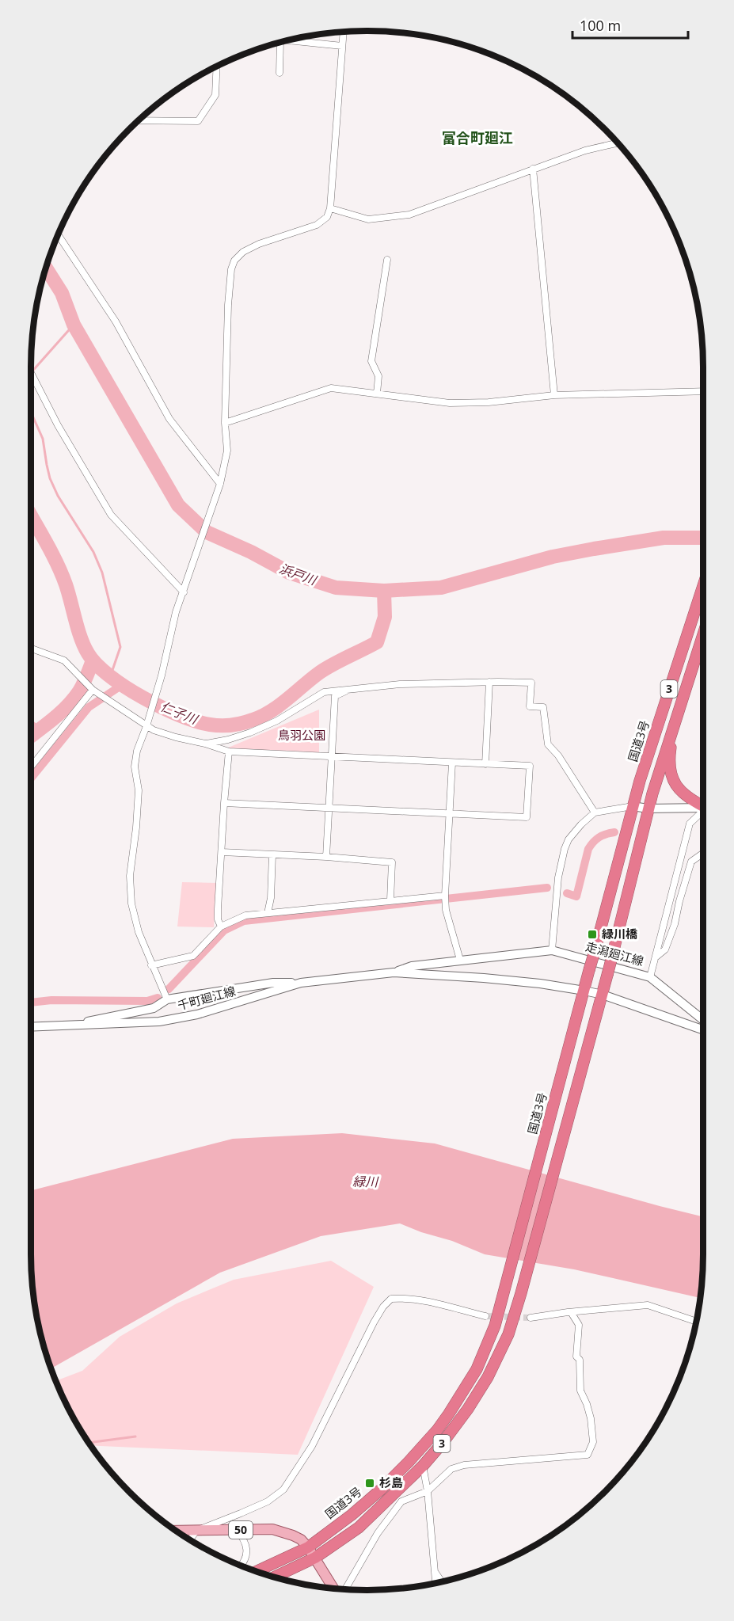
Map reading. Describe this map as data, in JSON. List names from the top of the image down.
{
  "streets": {
    "highway": ["3", "国道3号"],
    "main road": ["走潟廻江線", "千町廻江線", "50"]
  },
  "crossings": [
    ["3", "50"],
    ["国道3号", "千町廻江線"],
    ["国道3号", "50"],
    ["走潟廻江線", "千町廻江線"]
  ],
  "districts": ["富合町廻江"],
  "water": ["浜戸川", "仁子川", "緑川"],
  "parks": ["鳥羽公園"],
  "places": {
    "transit": ["緑川橋", "杉島"]
  },
  "scale_bar": "100 m"
}
